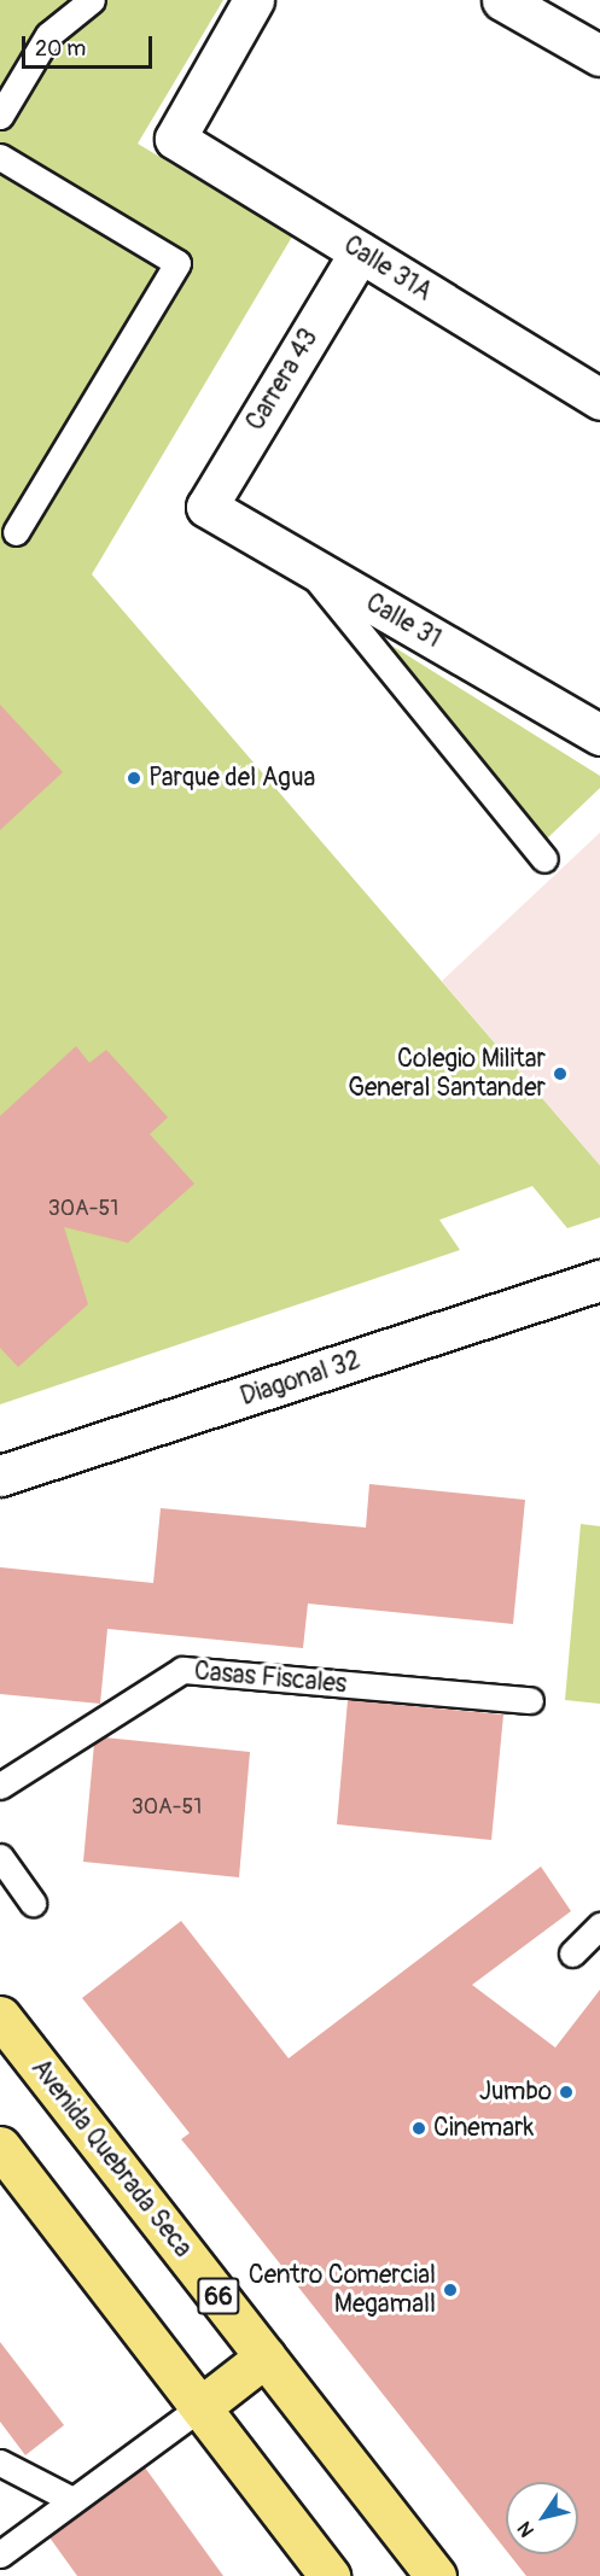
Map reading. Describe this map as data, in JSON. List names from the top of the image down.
{
  "streets": {
    "highway": ["Avenida Quebrada Seca", "66"],
    "street": [
      "Calle 31A",
      "Carrera 43",
      "Calle 31",
      "Diagonal 32"
    ],
    "lane": ["Casas Fiscales"]
  },
  "crossings": [
    ["Calle 31A", "Carrera 43"],
    ["Carrera 43", "Calle 31"]
  ],
  "places": [
    "Parque del Agua",
    "Colegio Militar General Santander",
    "Jumbo",
    "Cinemark",
    "Centro Comercial Megamall"
  ],
  "house_numbers": ["30A-51", "30A-51"],
  "scale_bar": "20 m",
  "north": "bottom left"
}
